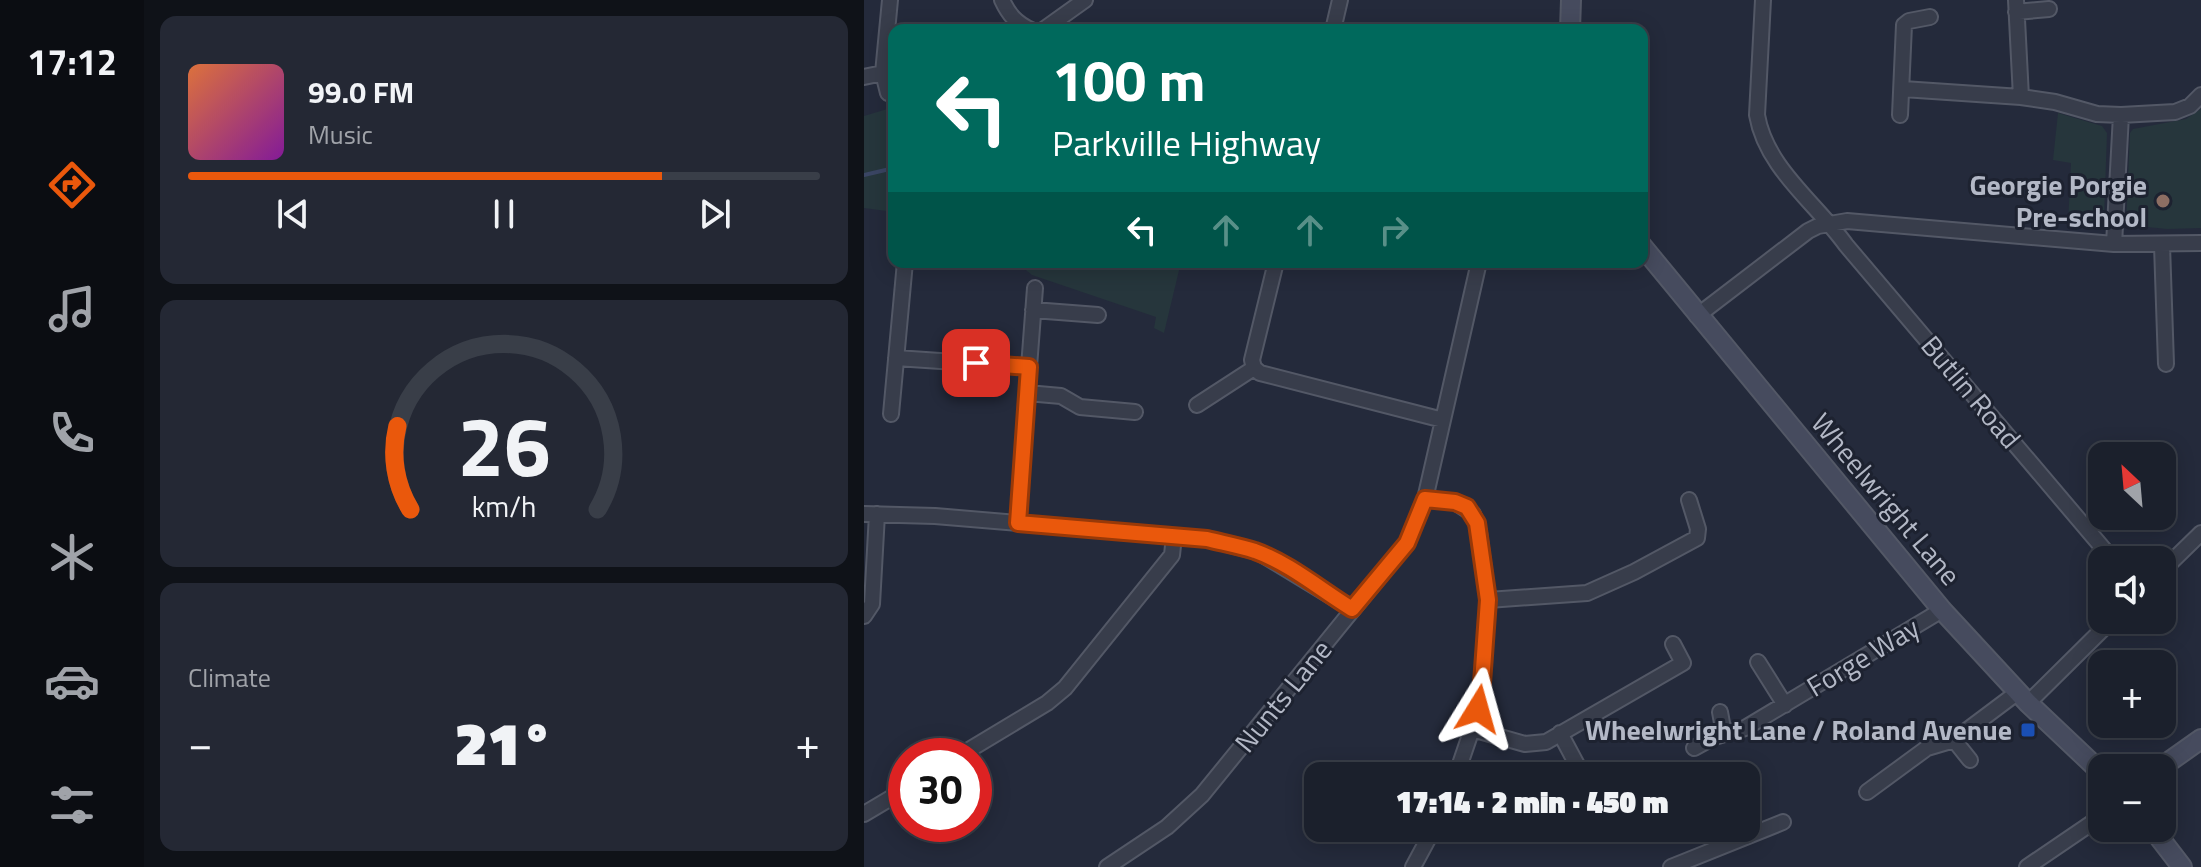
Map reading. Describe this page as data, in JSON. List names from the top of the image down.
{
  "streets": {
    "street": [
      "Butlin Road",
      "Wheelwright Lane",
      "Forge Way",
      "Nunts Lane"
    ]
  },
  "crossings": [
    ["Wheelwright Lane", "Forge Way"]
  ],
  "places": {
    "other": ["Georgie Porgie Pre-school"],
    "transit": ["Wheelwright Lane / Roland Avenue"]
  },
  "north": "top left",
  "page": {
    "tabs": "17:12",
    "turn": ["100 m", "Parkville Highway"],
    "song": ["99.0 FM", "Music"],
    "map_buttons": ["+", "−"],
    "tile": "Climate",
    "heat": ["−", "21°", "+"],
    "limit": "30",
    "trip": "17:14 · 2 min · 450 m",
    "gauge": ["26", "km/h"]
  }
}
